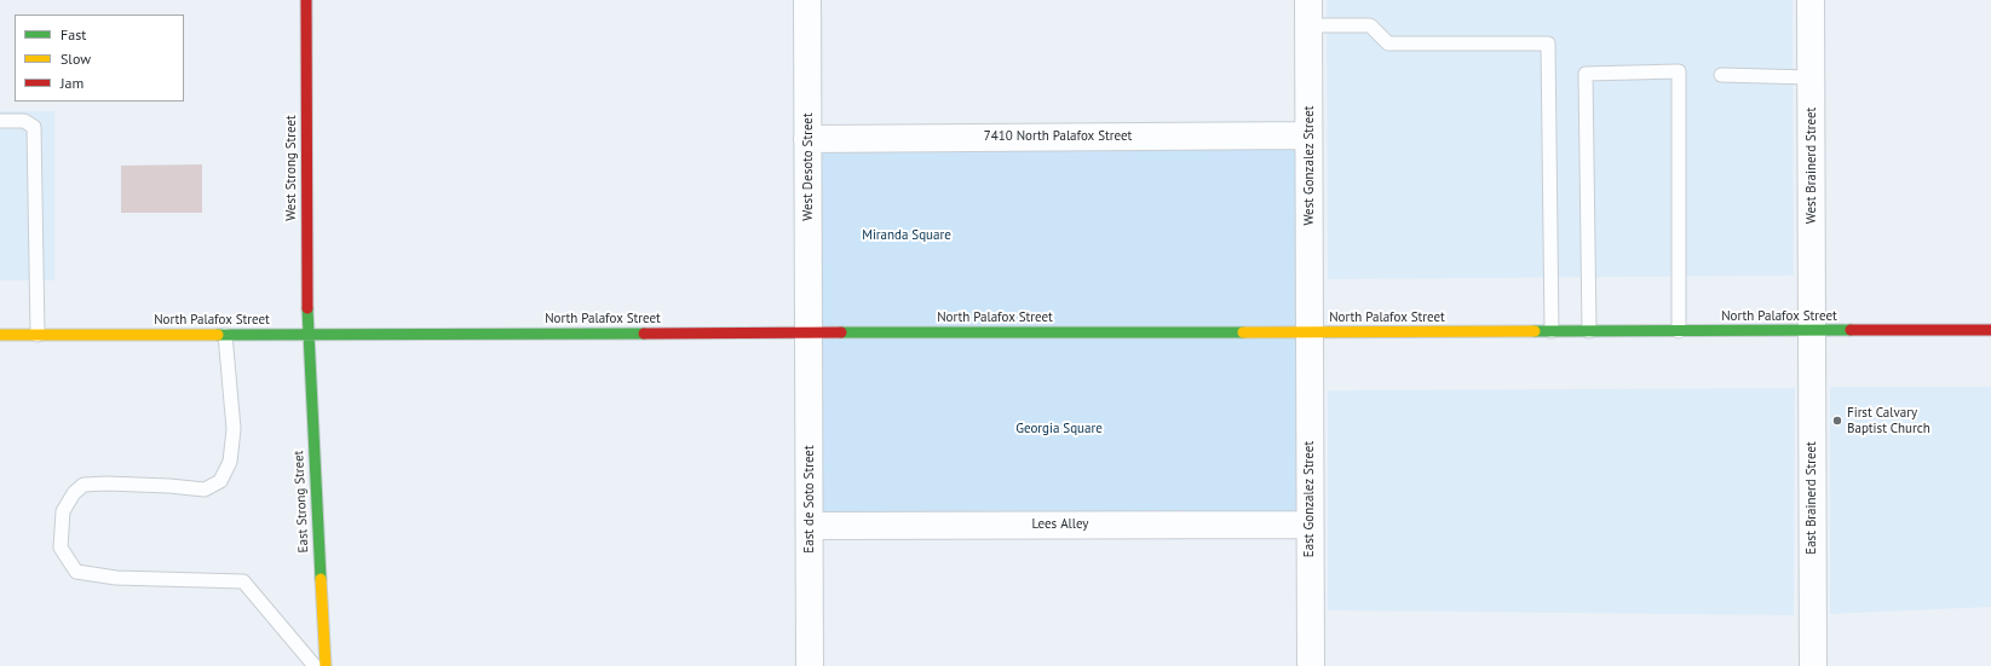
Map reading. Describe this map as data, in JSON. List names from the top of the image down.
{
  "streets": {
    "main road": ["West Strong Street", "North Palafox Street", "East Strong Street"],
    "street": [
      "7410 North Palafox Street",
      "West Gonzalez Street",
      "West Brainerd Street",
      "West Desoto Street",
      "East Brainerd Street",
      "East de Soto Street",
      "East Gonzalez Street",
      "Lees Alley"
    ]
  },
  "crossings": [
    ["7410 North Palafox Street", "West Gonzalez Street"],
    ["7410 North Palafox Street", "West Desoto Street"],
    ["West Gonzalez Street", "North Palafox Street"],
    ["West Gonzalez Street", "East Gonzalez Street"],
    ["West Brainerd Street", "North Palafox Street"],
    ["West Brainerd Street", "East Brainerd Street"],
    ["West Desoto Street", "North Palafox Street"],
    ["West Desoto Street", "East de Soto Street"],
    ["West Strong Street", "North Palafox Street"],
    ["West Strong Street", "East Strong Street"],
    ["North Palafox Street", "East Brainerd Street"],
    ["North Palafox Street", "East de Soto Street"],
    ["North Palafox Street", "East Gonzalez Street"],
    ["North Palafox Street", "East Strong Street"],
    ["East de Soto Street", "Lees Alley"],
    ["East Gonzalez Street", "Lees Alley"]
  ],
  "parks": ["Miranda Square", "Georgia Square"],
  "places": ["First Calvary Baptist Church"],
  "legend": ["Fast", "Slow", "Jam"]
}
